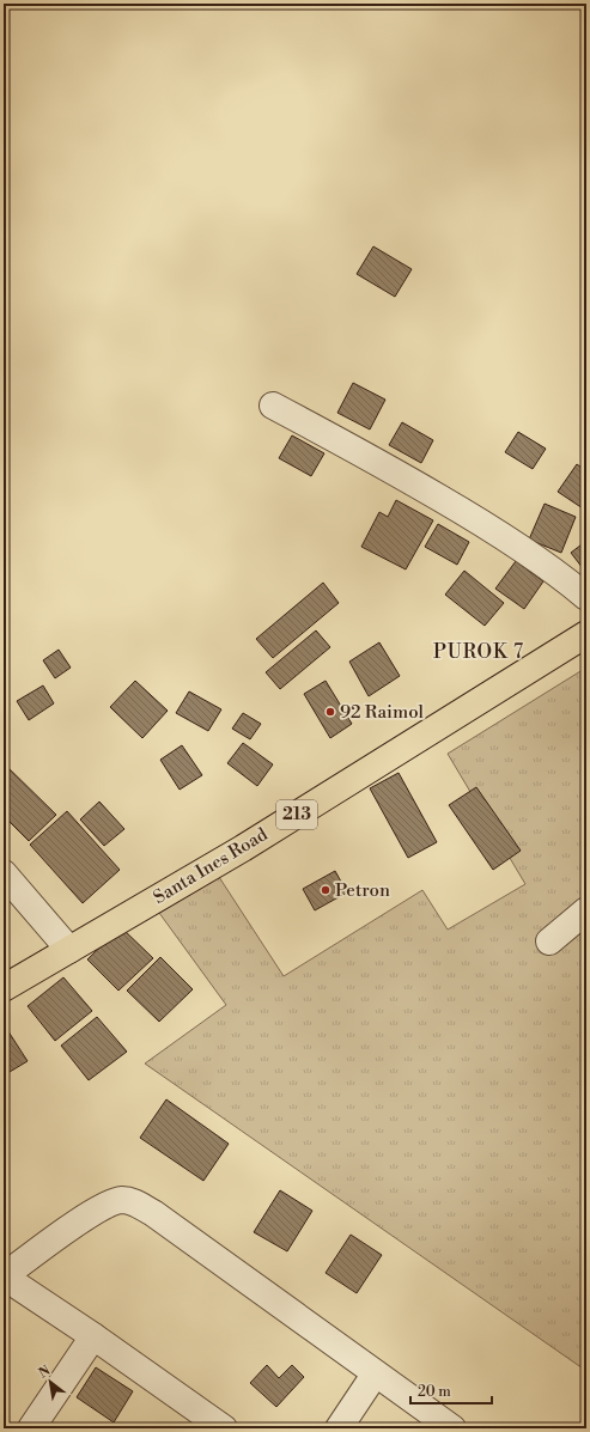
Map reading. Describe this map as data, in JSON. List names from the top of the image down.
{
  "streets": {
    "main road": ["213", "Santa Ines Road"]
  },
  "districts": ["PUROK 7"],
  "places": ["92 Raimol", "Petron"],
  "scale_bar": "20 m",
  "north": "top left"
}
